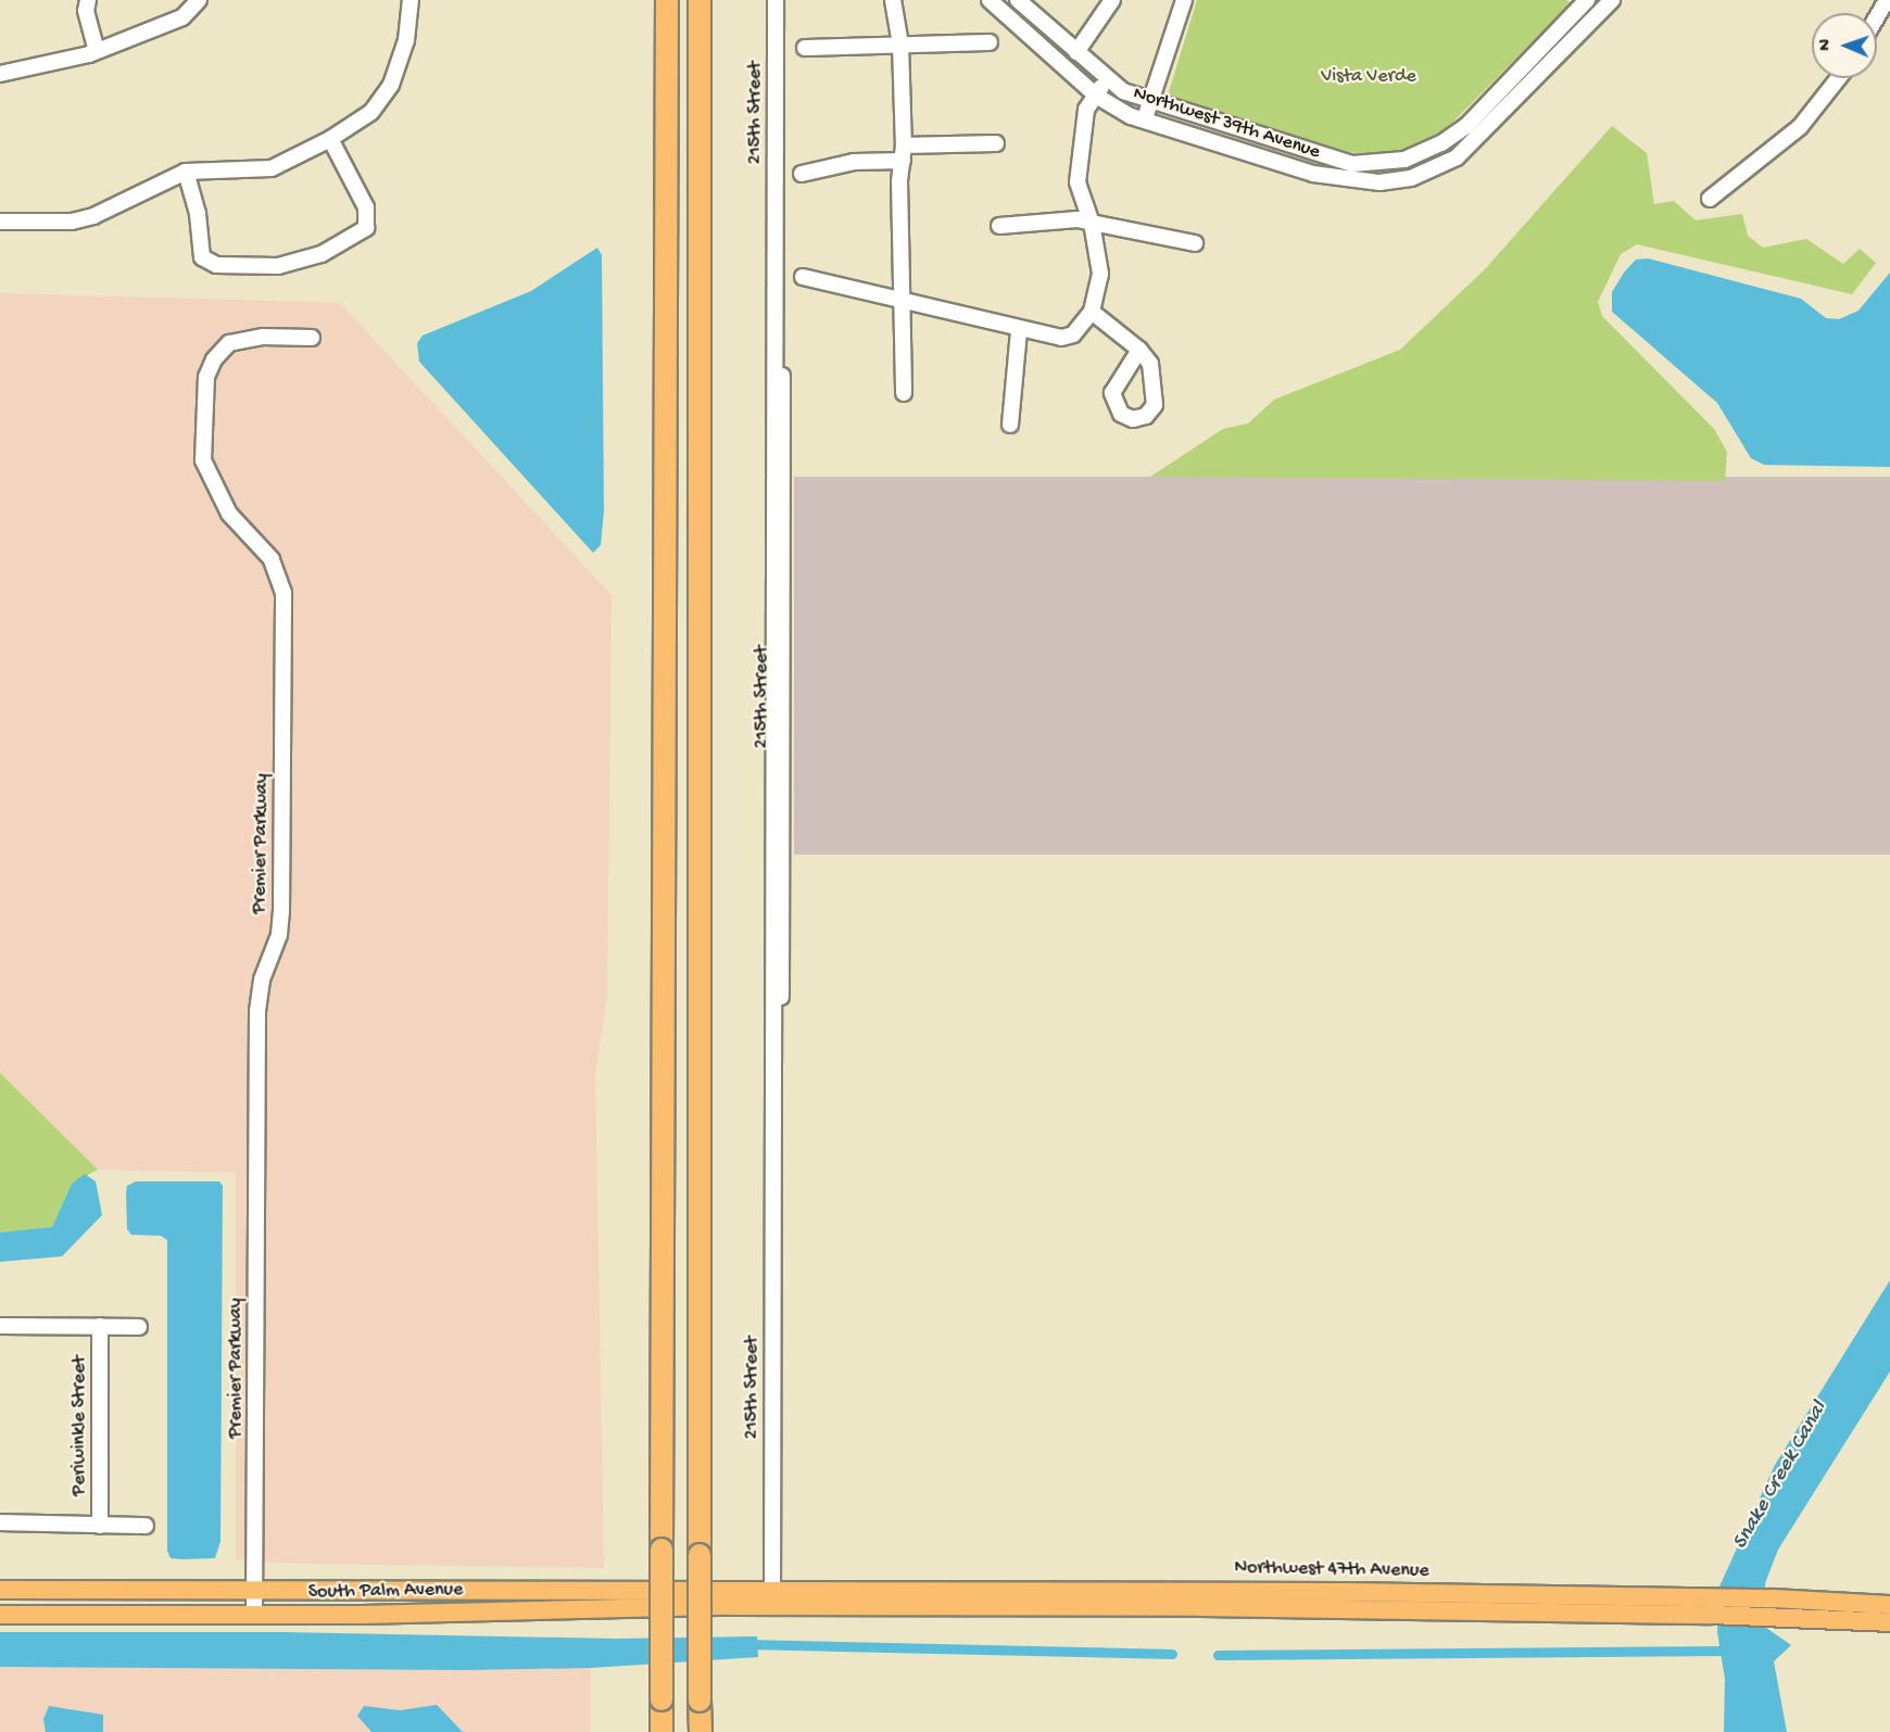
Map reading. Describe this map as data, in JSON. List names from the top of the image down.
{
  "streets": {
    "main road": ["Northwest 47th Avenue", "South Palm Avenue"],
    "street": [
      "215th Street",
      "Northwest 39th Avenue",
      "Premier Parkway",
      "Periwinkle Street"
    ]
  },
  "crossings": [
    ["215th Street", "Northwest 47th Avenue"],
    ["215th Street", "South Palm Avenue"],
    ["Premier Parkway", "South Palm Avenue"],
    ["Northwest 47th Avenue", "South Palm Avenue"]
  ],
  "water": ["Snake Creek Canal"],
  "parks": ["Vista Verde"],
  "north": "left"
}
